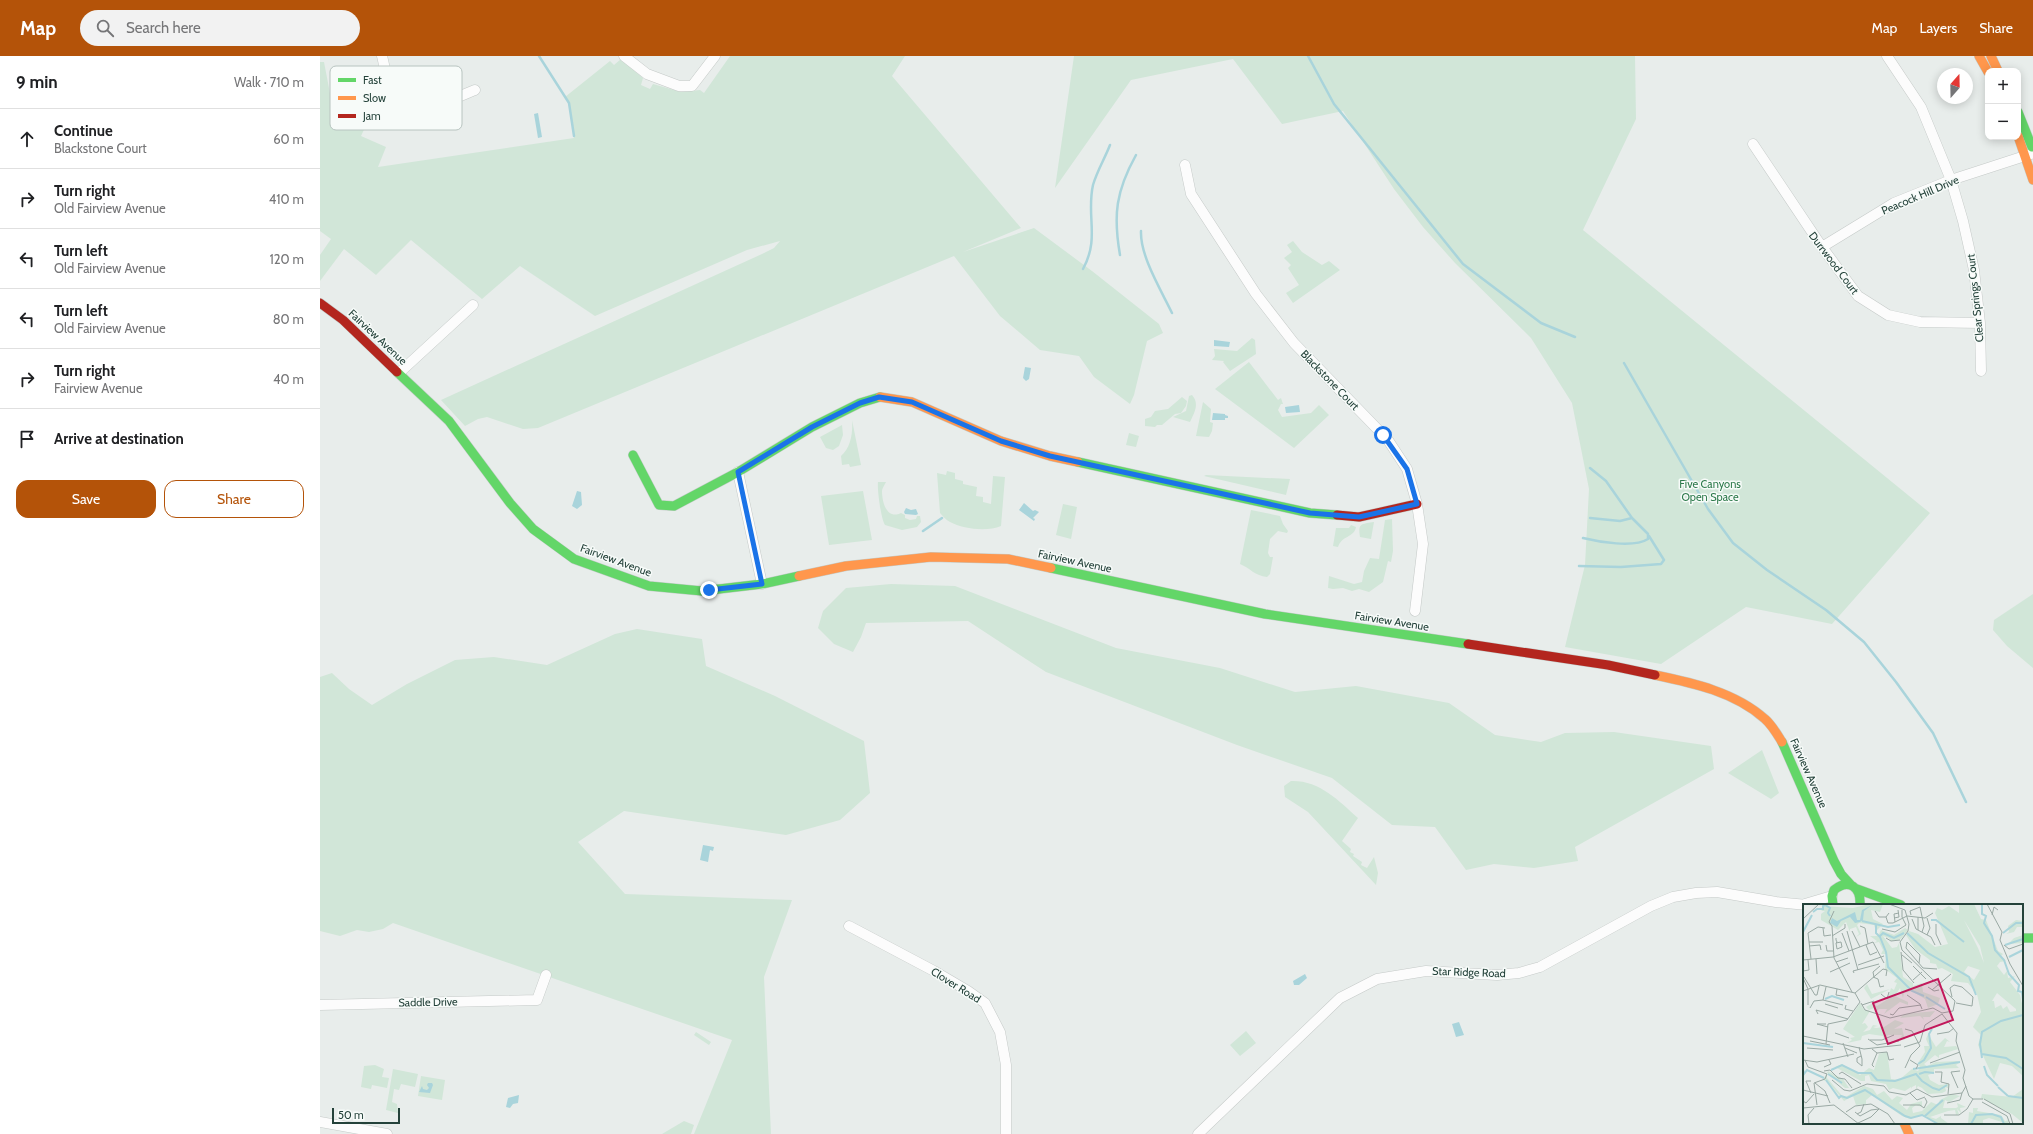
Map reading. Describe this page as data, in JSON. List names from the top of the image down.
{
  "streets": {
    "main road": ["Fairview Avenue"],
    "street": [
      "Peacock Hill Drive",
      "Durrwood Court",
      "Clear Springs Court",
      "Blackstone Court",
      "Star Ridge Road",
      "Clover Road",
      "Saddle Drive"
    ]
  },
  "crossings": [
    ["Peacock Hill Drive", "Durrwood Court"],
    ["Peacock Hill Drive", "Clear Springs Court"],
    ["Durrwood Court", "Clear Springs Court"],
    ["Fairview Avenue", "Star Ridge Road"]
  ],
  "parks": ["Five Canyons Open Space"],
  "legend": ["Fast", "Slow", "Jam"],
  "scale_bar": "50 m",
  "north": "top",
  "page": {
    "header": "Map",
    "search": "Search here",
    "nav": ["Map", "Layers", "Share"],
    "heading": ["9 min", "Walk · 710 m"],
    "map_buttons": ["+", "−"],
    "list": [
      ["Continue", "Blackstone Court", "60 m"],
      ["Turn right", "Old Fairview Avenue", "410 m"],
      ["Turn left", "Old Fairview Avenue", "120 m"],
      ["Turn left", "Old Fairview Avenue", "80 m"],
      ["Turn right", "Fairview Avenue", "40 m"],
      "Arrive at destination"
    ],
    "buttons": ["Save", "Share"],
    "scale": "50 m"
  }
}
